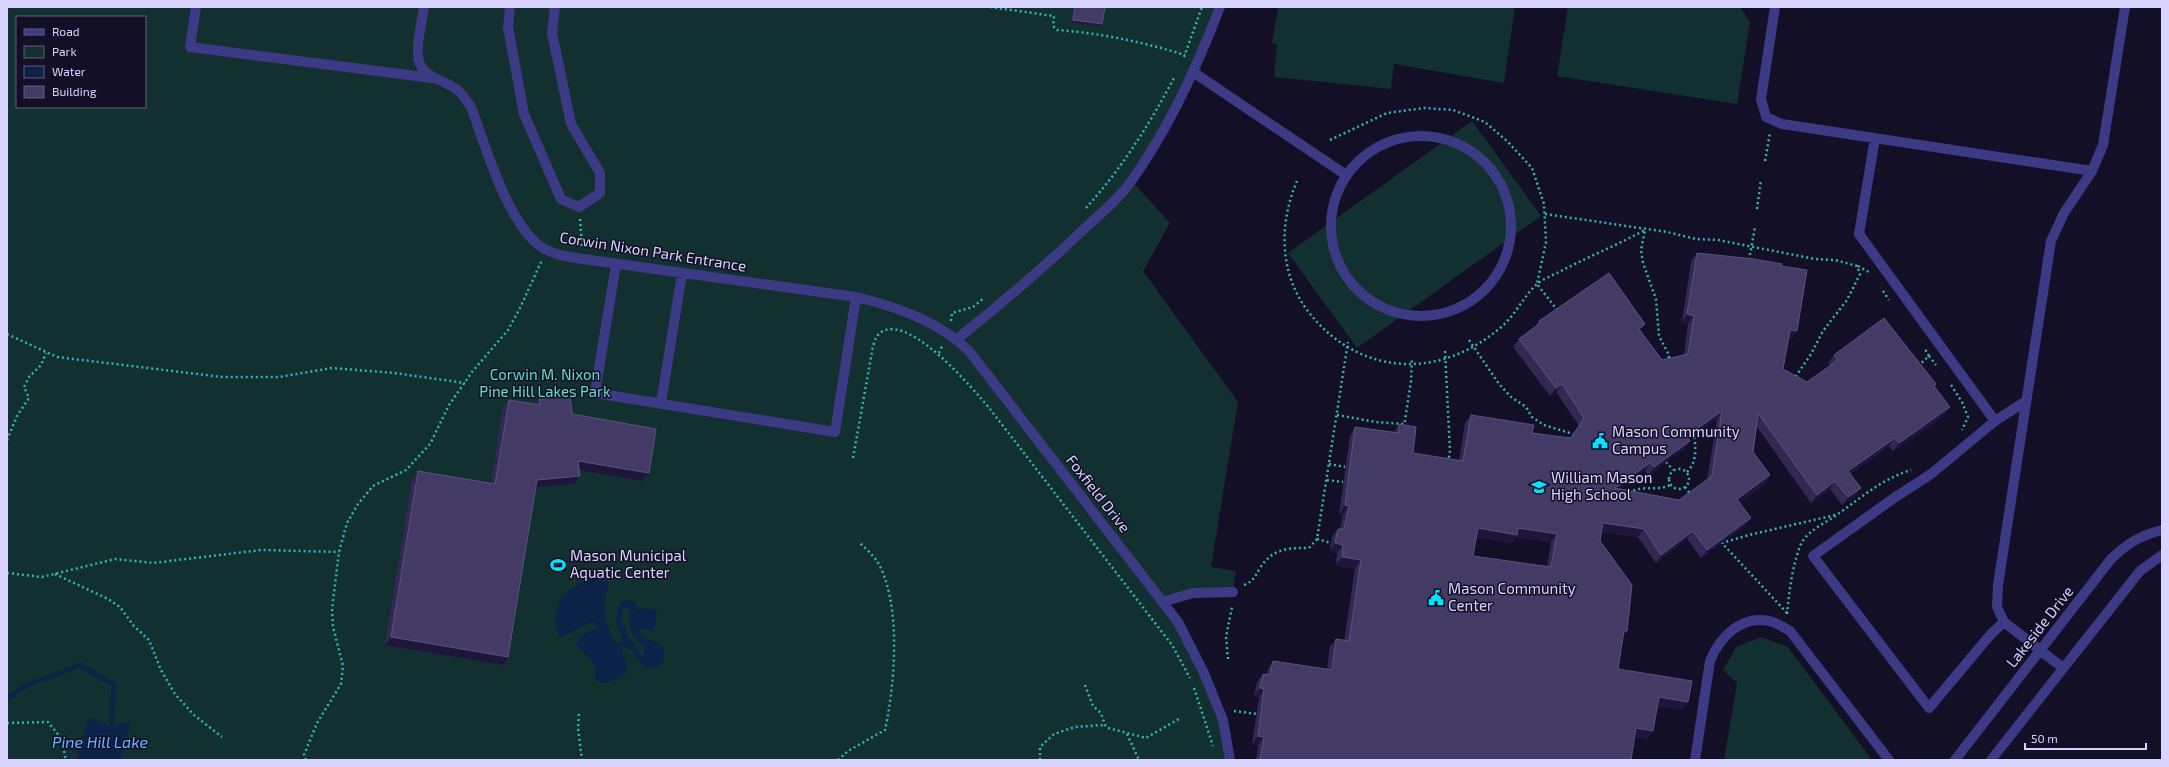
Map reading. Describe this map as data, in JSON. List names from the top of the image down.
{
  "streets": {
    "street": ["Corwin Nixon Park Entrance", "Foxfield Drive", "Lakeside Drive"]
  },
  "crossings": [
    ["Corwin Nixon Park Entrance", "Foxfield Drive"]
  ],
  "water": ["Pine Hill Lake"],
  "parks": ["Corwin M. Nixon Pine Hill Lakes Park"],
  "places": {
    "public building": ["Mason Community Campus", "Mason Community Center"],
    "school or university": ["William Mason High School"],
    "sports": ["Mason Municipal Aquatic Center"]
  },
  "legend": [
    "Road",
    "Park",
    "Water",
    "Building"
  ],
  "scale_bar": "50 m"
}
